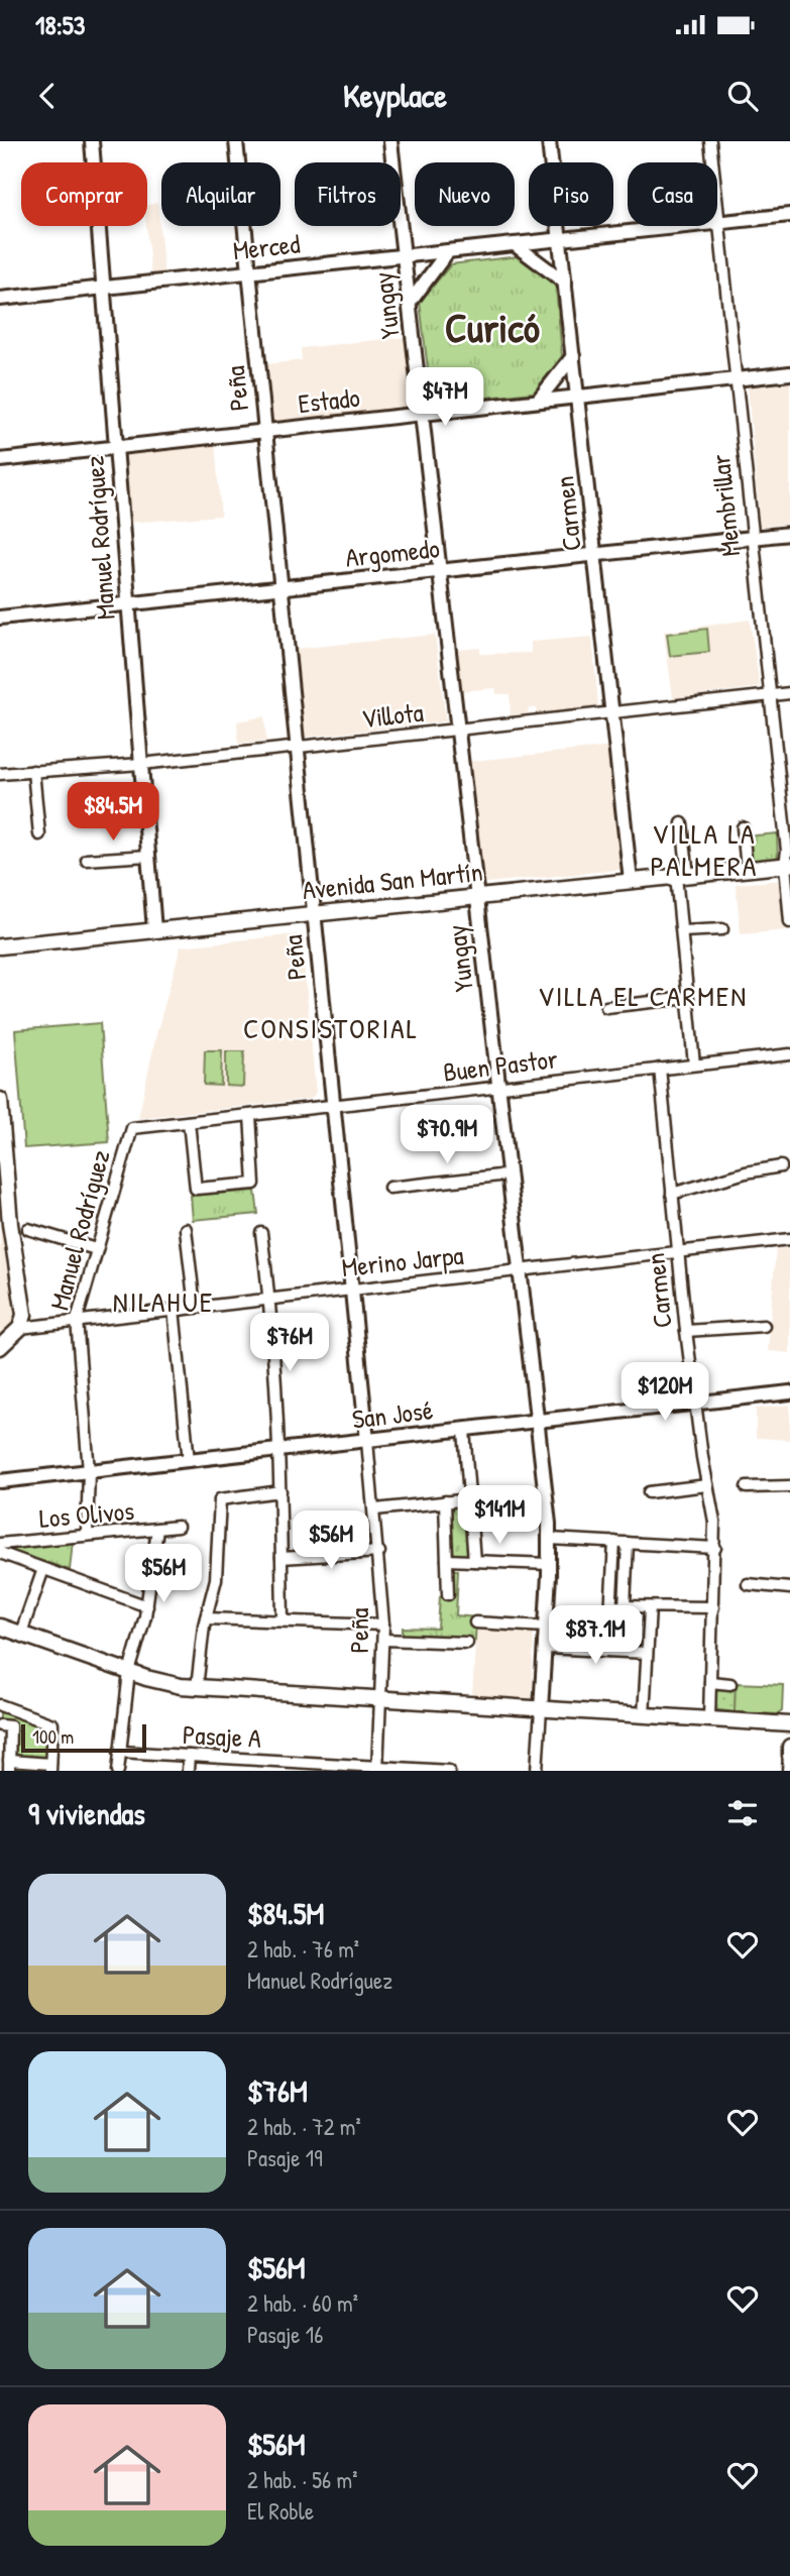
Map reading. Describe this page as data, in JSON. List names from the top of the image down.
{
  "streets": {
    "main road": ["Avenida San Martín"],
    "street": [
      "Merced",
      "Yungay",
      "Peña",
      "Estado",
      "Membrillar",
      "Carmen",
      "Manuel Rodríguez",
      "Argomedo",
      "Villota",
      "Buen Pastor",
      "Merino Jarpa",
      "San José",
      "Los Olivos",
      "Pasaje A"
    ]
  },
  "crossings": [
    ["Merced", "Yungay"],
    ["Merced", "Peña"],
    ["Merced", "Estado"],
    ["Merced", "Membrillar"],
    ["Merced", "Carmen"],
    ["Merced", "Manuel Rodríguez"],
    ["Yungay", "Estado"],
    ["Yungay", "Carmen"],
    ["Yungay", "Argomedo"],
    ["Yungay", "Villota"],
    ["Yungay", "Avenida San Martín"],
    ["Yungay", "Buen Pastor"],
    ["Yungay", "Merino Jarpa"],
    ["Yungay", "San José"],
    ["Peña", "Estado"],
    ["Peña", "Argomedo"],
    ["Peña", "Villota"],
    ["Peña", "Avenida San Martín"],
    ["Peña", "Buen Pastor"],
    ["Peña", "Merino Jarpa"],
    ["Peña", "San José"],
    ["Peña", "Pasaje A"],
    ["Estado", "Membrillar"],
    ["Estado", "Carmen"],
    ["Estado", "Manuel Rodríguez"],
    ["Membrillar", "Argomedo"],
    ["Membrillar", "Villota"],
    ["Membrillar", "Avenida San Martín"],
    ["Carmen", "Argomedo"],
    ["Carmen", "Villota"],
    ["Carmen", "Avenida San Martín"],
    ["Carmen", "Buen Pastor"],
    ["Carmen", "Merino Jarpa"],
    ["Carmen", "San José"],
    ["Manuel Rodríguez", "Argomedo"],
    ["Manuel Rodríguez", "Villota"],
    ["Manuel Rodríguez", "Avenida San Martín"],
    ["Manuel Rodríguez", "Buen Pastor"],
    ["Manuel Rodríguez", "Merino Jarpa"],
    ["Manuel Rodríguez", "San José"],
    ["Manuel Rodríguez", "Los Olivos"]
  ],
  "districts": [
    "Curicó",
    "VILLA LA PALMERA",
    "VILLA EL CARMEN",
    "CONSISTORIAL",
    "NILAHUE"
  ],
  "scale_bar": "100 m",
  "page": {
    "status": "18:53",
    "header": "Keyplace",
    "chip": [
      "Comprar",
      "Alquilar",
      "Filtros",
      "Nuevo",
      "Piso",
      "Casa"
    ],
    "price": [
      "$47M",
      "$84.5M",
      "$70.9M",
      "$76M",
      "$120M",
      "$141M",
      "$56M",
      "$56M",
      "$87.1M"
    ],
    "scale": "100 m",
    "heading": "9 viviendas",
    "list": [
      {
        "name": "$84.5M",
        "note": "2 hab. · 76 m² · Manuel Rodríguez"
      },
      {
        "name": "$76M",
        "note": "2 hab. · 72 m² · Pasaje 19"
      },
      {
        "name": "$56M",
        "note": "2 hab. · 60 m² · Pasaje 16"
      },
      {
        "name": "$56M",
        "note": "2 hab. · 56 m² · El Roble"
      }
    ]
  }
}
